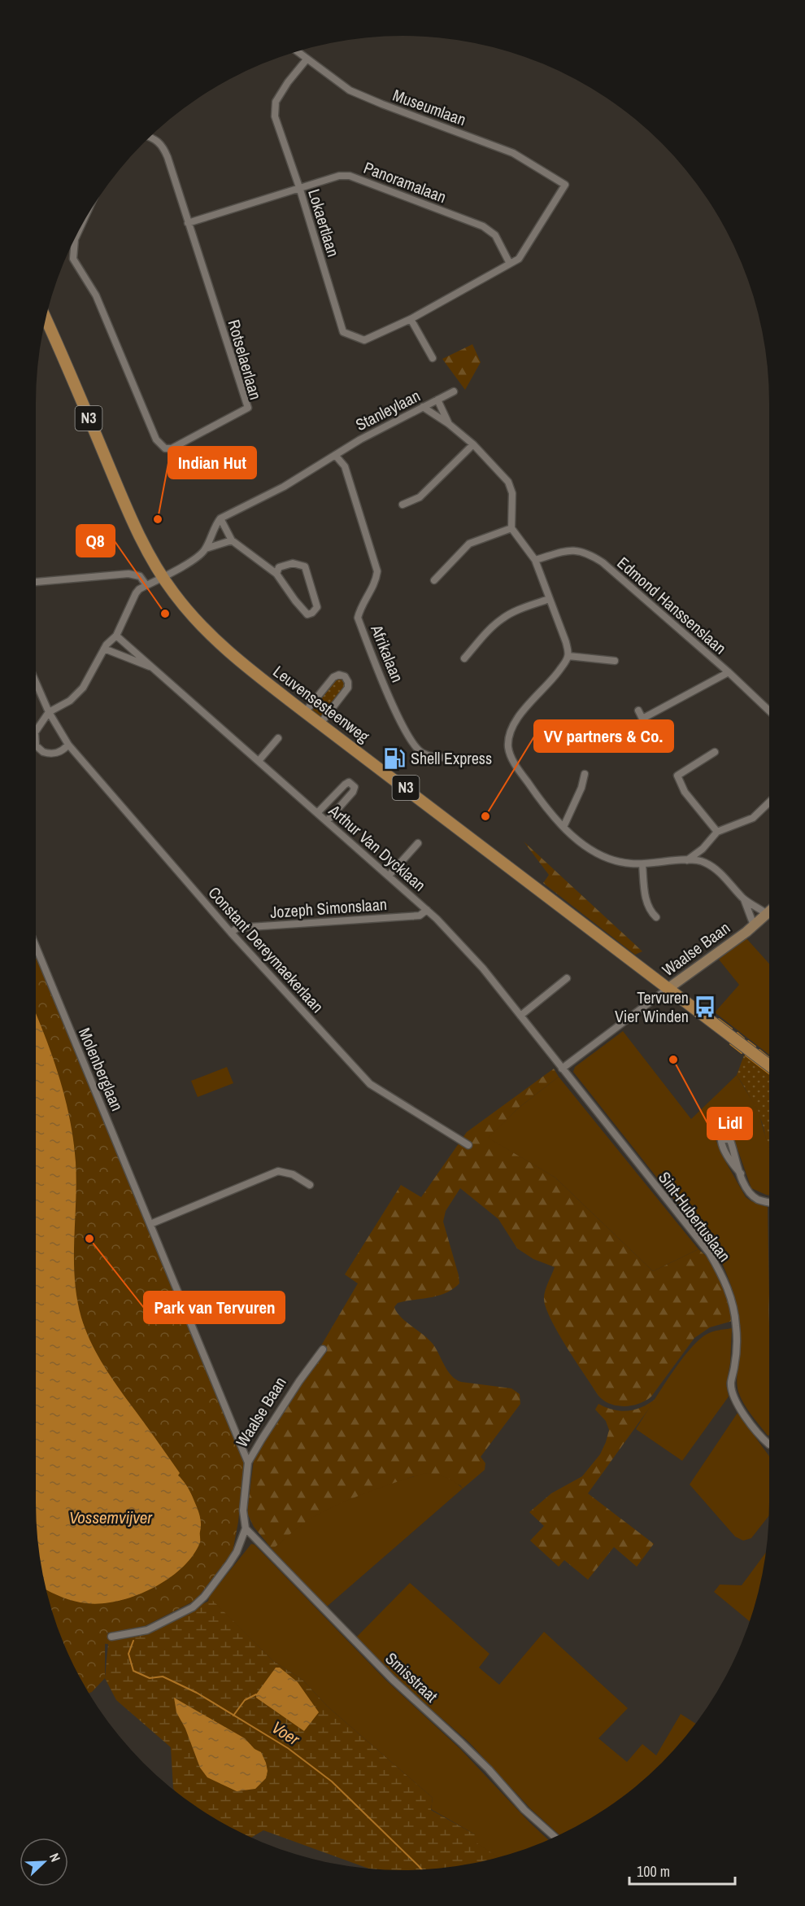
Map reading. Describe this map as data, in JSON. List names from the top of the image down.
{
  "streets": {
    "main road": ["N3", "Leuvensesteenweg"],
    "street": [
      "Museumlaan",
      "Panoramalaan",
      "Lokaertlaan",
      "Rotselaerlaan",
      "Stanleylaan",
      "Edmond Hanssenslaan",
      "Afrikalaan",
      "Arthur Van Dycklaan",
      "Jozeph Simonslaan",
      "Waalse Baan",
      "Constant Dereymaekerlaan",
      "Molenberglaan",
      "Sint-Hubertuslaan",
      "Smisstraat"
    ]
  },
  "crossings": [
    ["Museumlaan", "Lokaertlaan"],
    ["Panoramalaan", "Lokaertlaan"],
    ["Panoramalaan", "Rotselaerlaan"],
    ["Stanleylaan", "Afrikalaan"],
    ["Leuvensesteenweg", "Waalse Baan"],
    ["Arthur Van Dycklaan", "Jozeph Simonslaan"],
    ["Arthur Van Dycklaan", "Waalse Baan"],
    ["Arthur Van Dycklaan", "Sint-Hubertuslaan"],
    ["Jozeph Simonslaan", "Constant Dereymaekerlaan"],
    ["Waalse Baan", "Molenberglaan"],
    ["Waalse Baan", "Sint-Hubertuslaan"],
    ["Waalse Baan", "Smisstraat"]
  ],
  "water": ["Vossemvijver", "Voer"],
  "places": {
    "other": [
      "Indian Hut",
      "Q8",
      "VV partners & Co.",
      "Lidl",
      "Park van Tervuren"
    ],
    "fuel station": ["Shell Express"],
    "bus stop": ["Tervuren Vier Winden"]
  },
  "scale_bar": "100 m",
  "north": "top right"
}
